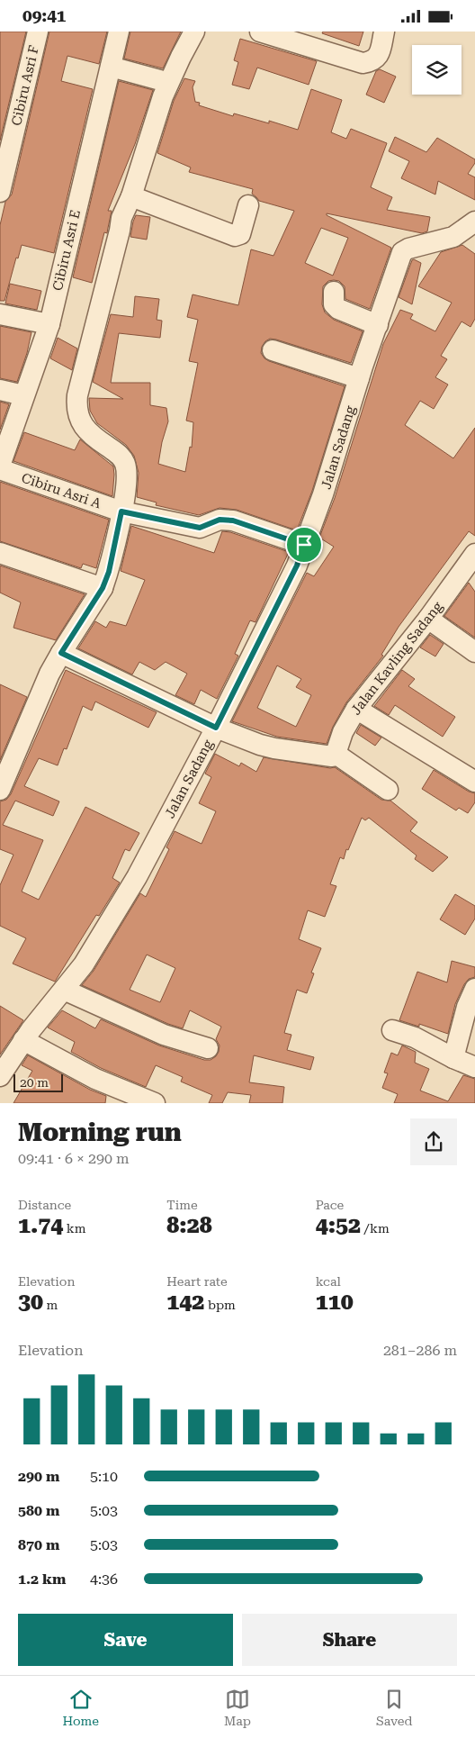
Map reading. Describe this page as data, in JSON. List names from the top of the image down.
{
  "streets": {
    "street": [
      "Cibiru Asri F",
      "Cibiru Asri E",
      "Jalan Sadang",
      "Cibiru Asri A",
      "Jalan Kavling Sadang"
    ]
  },
  "crossings": [
    ["Jalan Sadang", "Cibiru Asri A"]
  ],
  "scale_bar": "20 m",
  "page": {
    "status": "09:41",
    "scale": "20 m",
    "heading": ["Morning run", "09:41 · 6 × 290 m"],
    "stats": [
      ["Distance", "1.74 km"],
      ["Time", "8:28"],
      ["Pace", "4:52 /km"],
      ["Elevation", "30 m"],
      ["Heart rate", "142 bpm"],
      ["kcal", "110"]
    ],
    "chart": ["Elevation", "281–286 m"],
    "list": [
      {
        "name": "290 m",
        "note": "5:10"
      },
      {
        "name": "580 m",
        "note": "5:03"
      },
      {
        "name": "870 m",
        "note": "5:03"
      },
      {
        "name": "1.2 km",
        "note": "4:36"
      }
    ],
    "buttons": ["Save", "Share"],
    "tabs": ["Home", "Map", "Saved"]
  }
}
